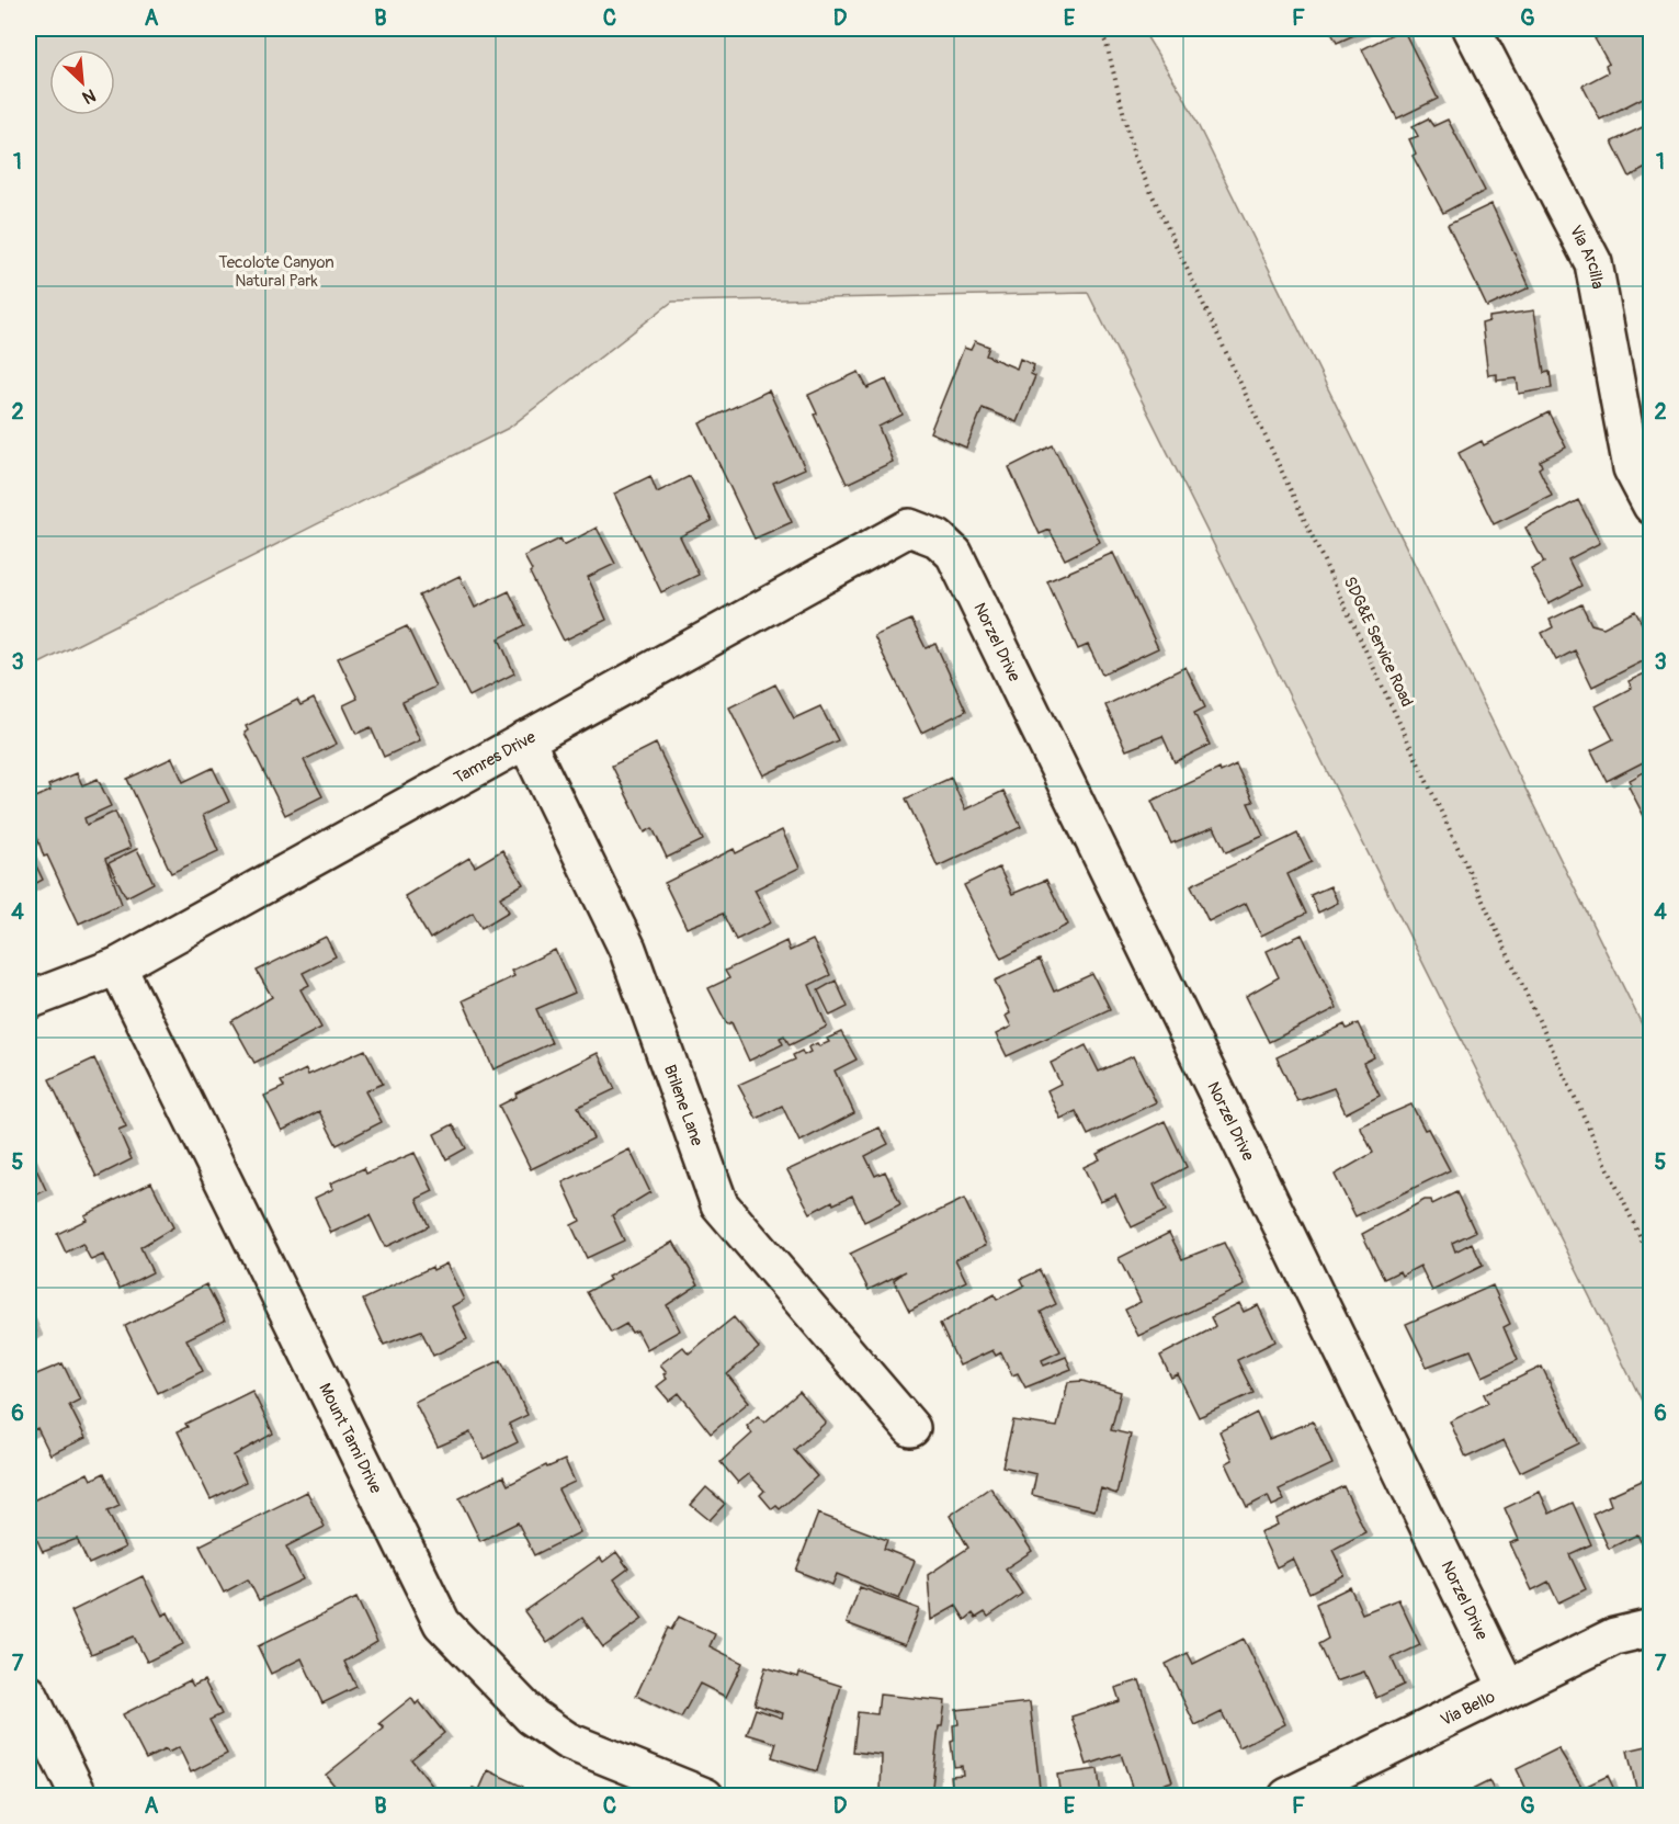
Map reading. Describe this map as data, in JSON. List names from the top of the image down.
{
  "streets": {
    "street": [
      "Via Arcilla",
      "Norzel Drive",
      "Tamres Drive",
      "Brilene Lane",
      "Mount Tami Drive",
      "Via Bello"
    ],
    "path": ["SDG&E Service Road"]
  },
  "crossings": [
    ["Norzel Drive", "Tamres Drive"],
    ["Norzel Drive", "Via Bello"],
    ["Tamres Drive", "Brilene Lane"],
    ["Tamres Drive", "Mount Tami Drive"]
  ],
  "parks": ["Tecolote Canyon Natural Park"],
  "north": "bottom right",
  "grid": {
    "columns": [
      "A",
      "B",
      "C",
      "D",
      "E",
      "F",
      "G"
    ],
    "rows": [
      "1",
      "2",
      "3",
      "4",
      "5",
      "6",
      "7"
    ]
  }
}
